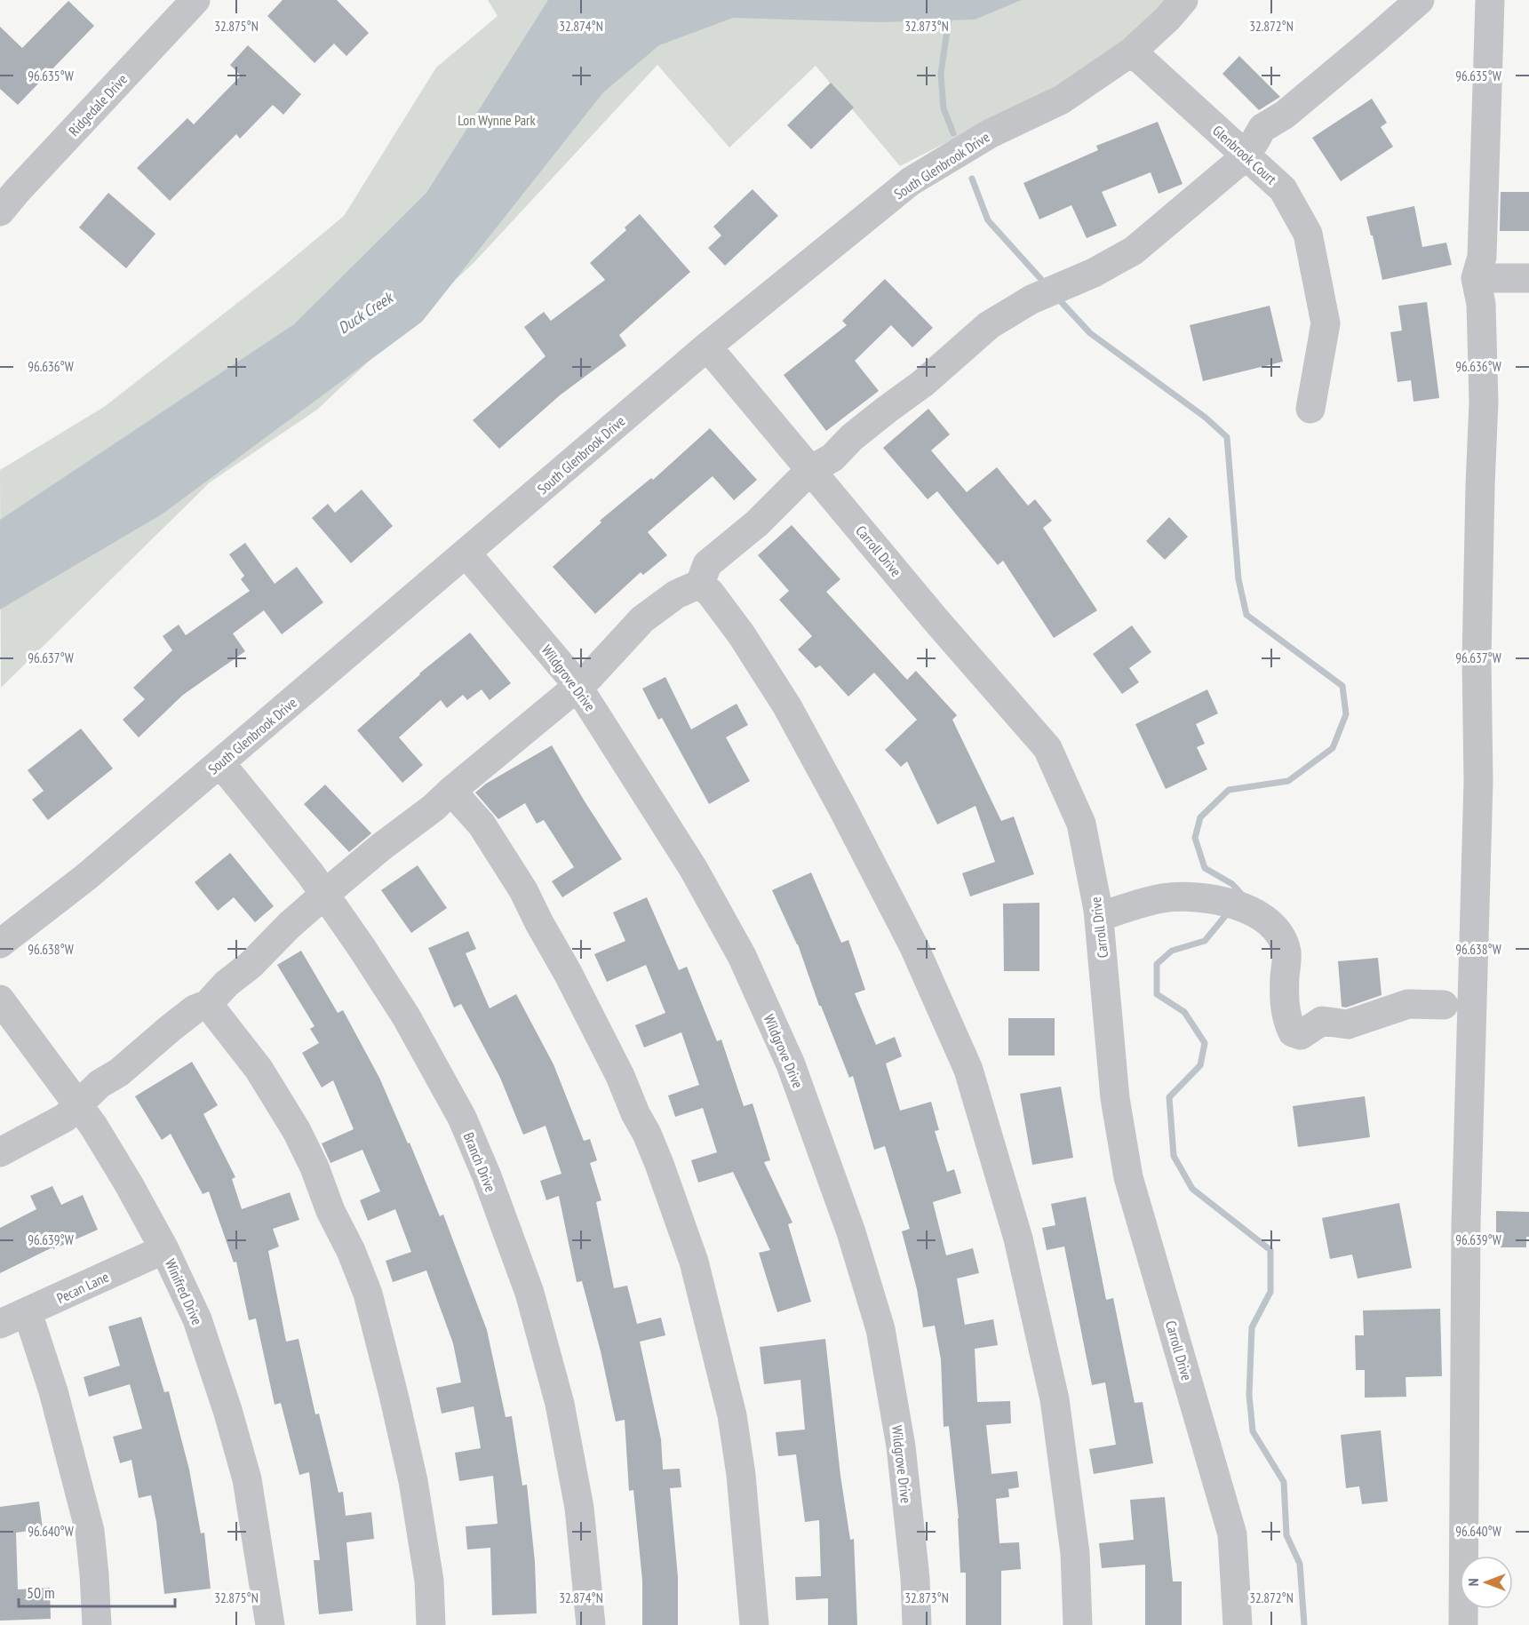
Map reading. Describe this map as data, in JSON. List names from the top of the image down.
{
  "streets": {
    "street": [
      "Ridgedale Drive",
      "Glenbrook Court",
      "South Glenbrook Drive",
      "Carroll Drive",
      "Wildgrove Drive",
      "Branch Drive",
      "Pecan Lane",
      "Winifred Drive"
    ]
  },
  "crossings": [
    ["Glenbrook Court", "South Glenbrook Drive"],
    ["South Glenbrook Drive", "Carroll Drive"],
    ["South Glenbrook Drive", "Wildgrove Drive"],
    ["South Glenbrook Drive", "Branch Drive"],
    ["Pecan Lane", "Winifred Drive"]
  ],
  "water": ["Duck Creek"],
  "parks": ["Lon Wynne Park"],
  "scale_bar": "50 m",
  "north": "left",
  "coordinates": [
    "32.875°N",
    "32.874°N",
    "32.873°N",
    "32.872°N",
    "96.635°W",
    "96.636°W",
    "96.637°W",
    "96.638°W",
    "96.639°W",
    "96.640°W"
  ]
}
